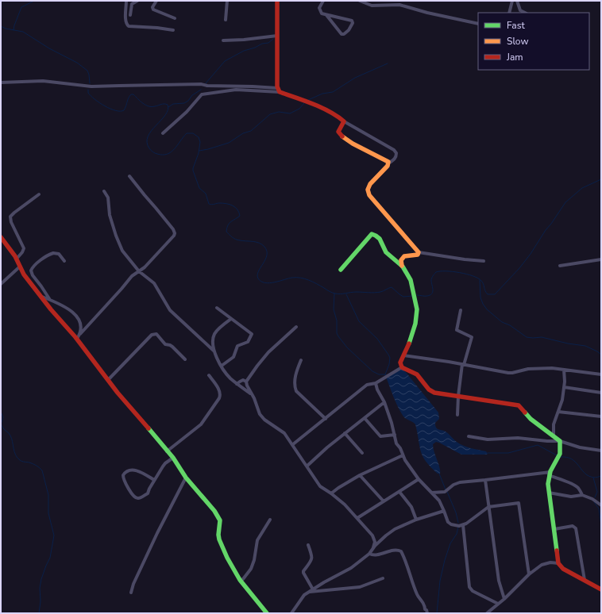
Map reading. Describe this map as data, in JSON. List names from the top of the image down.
{
  "legend": ["Fast", "Slow", "Jam"]
}
